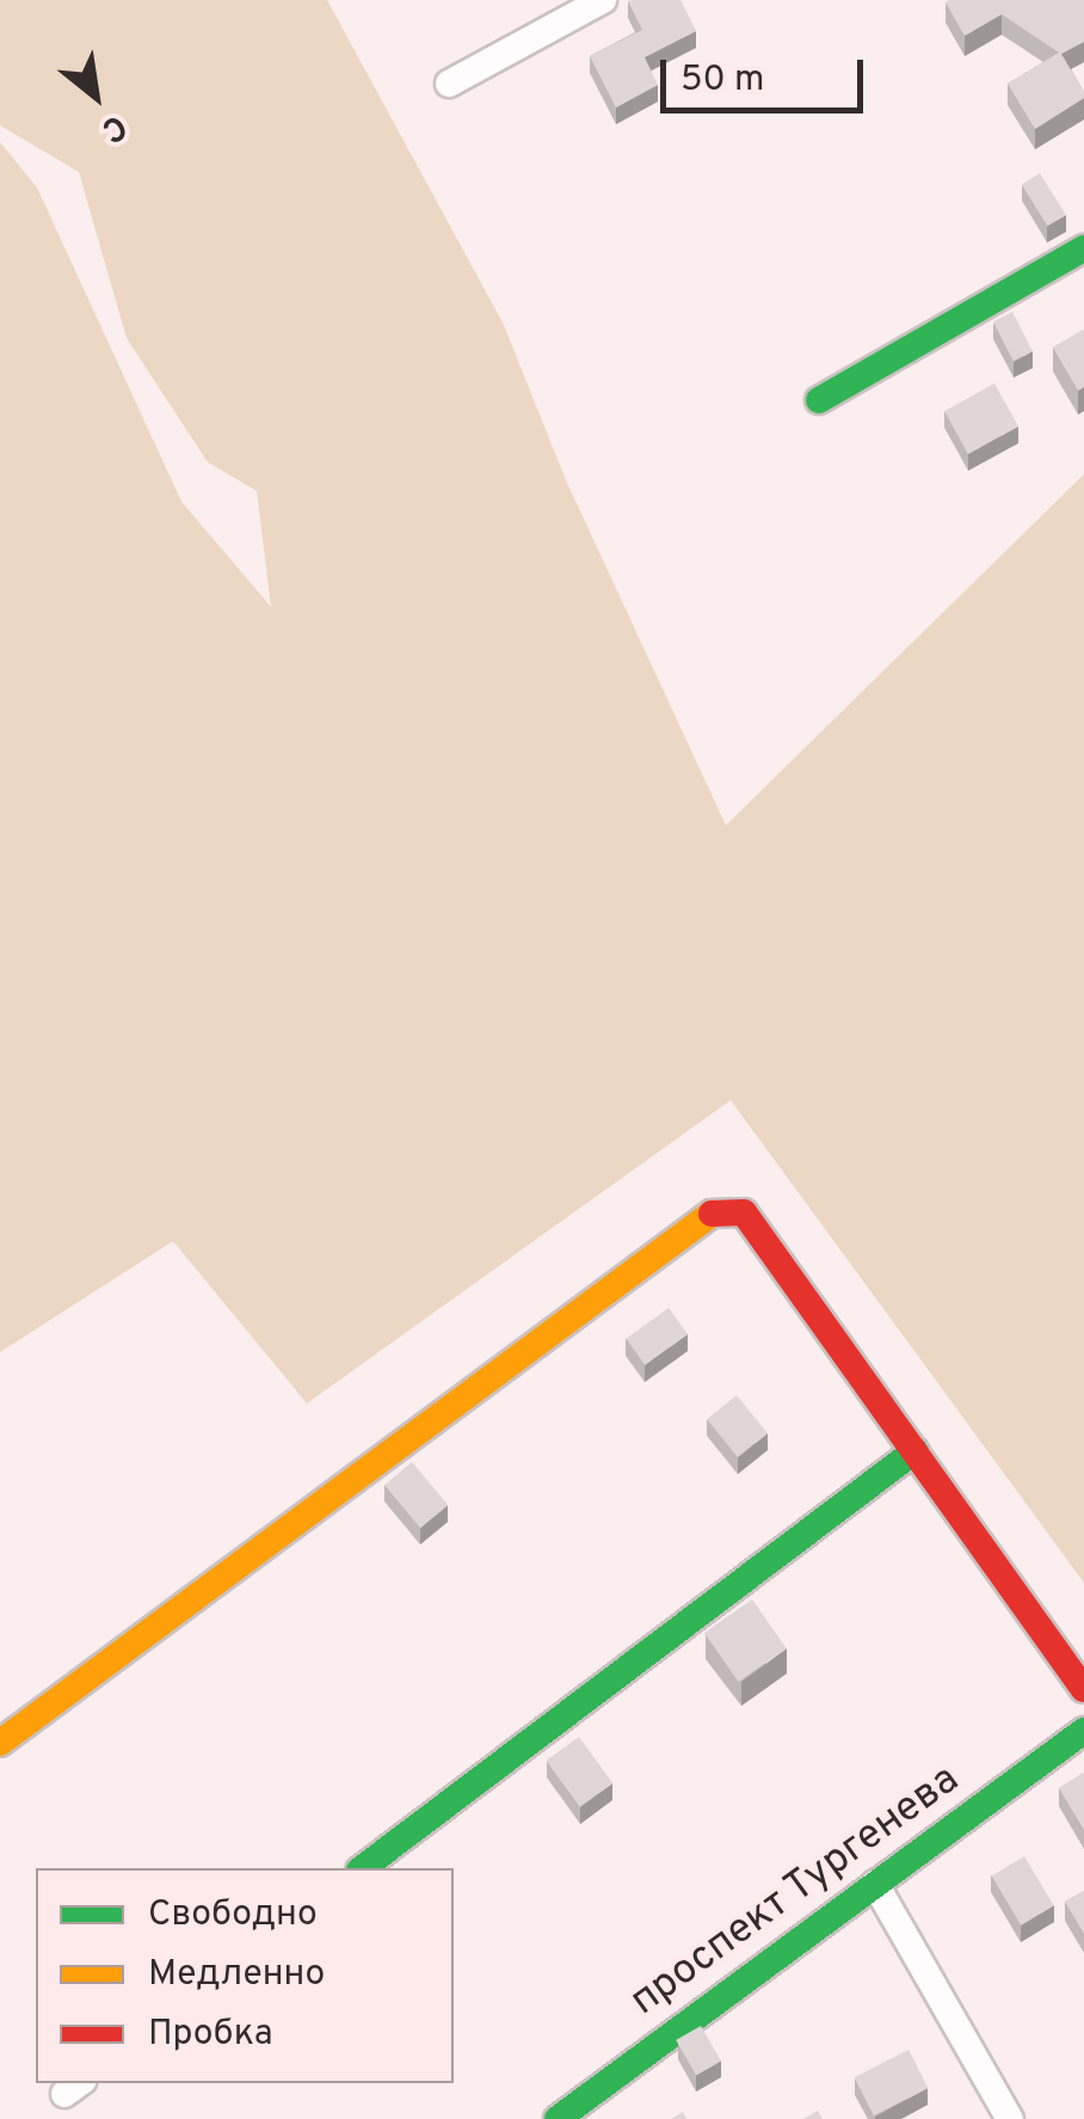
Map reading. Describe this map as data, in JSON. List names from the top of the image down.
{
  "streets": {
    "street": ["проспект Тургенева"]
  },
  "legend": ["Свободно", "Медленно", "Пробка"],
  "scale_bar": "50 m",
  "north": "bottom right"
}
